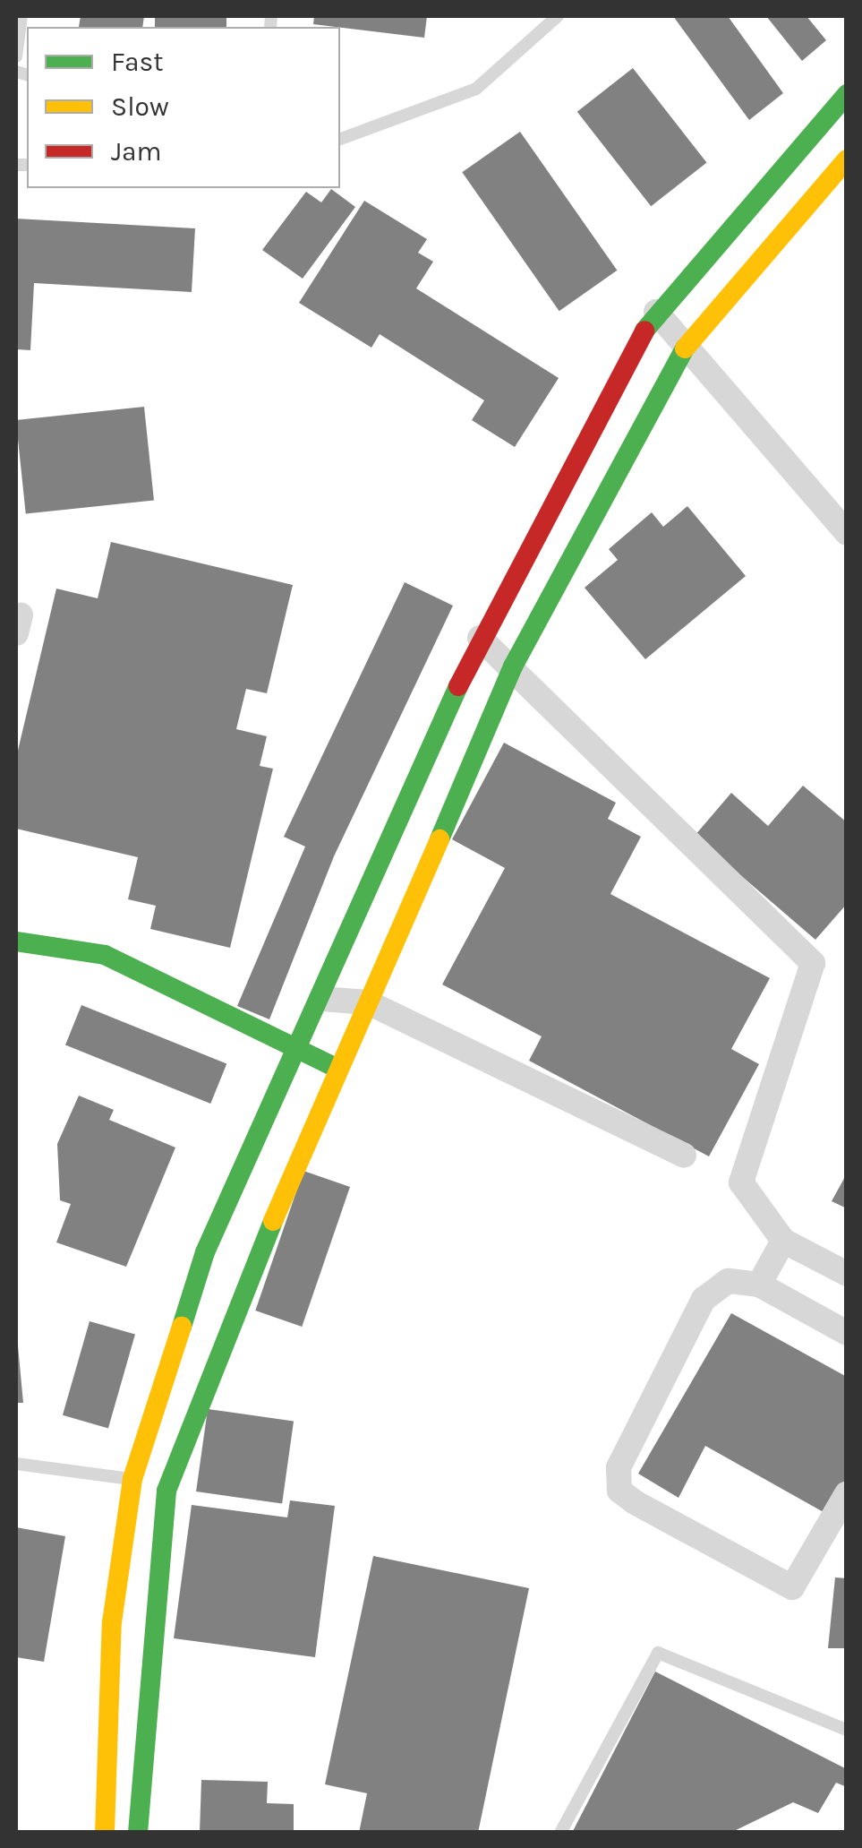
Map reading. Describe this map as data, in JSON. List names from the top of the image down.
{
  "legend": ["Fast", "Slow", "Jam"]
}
